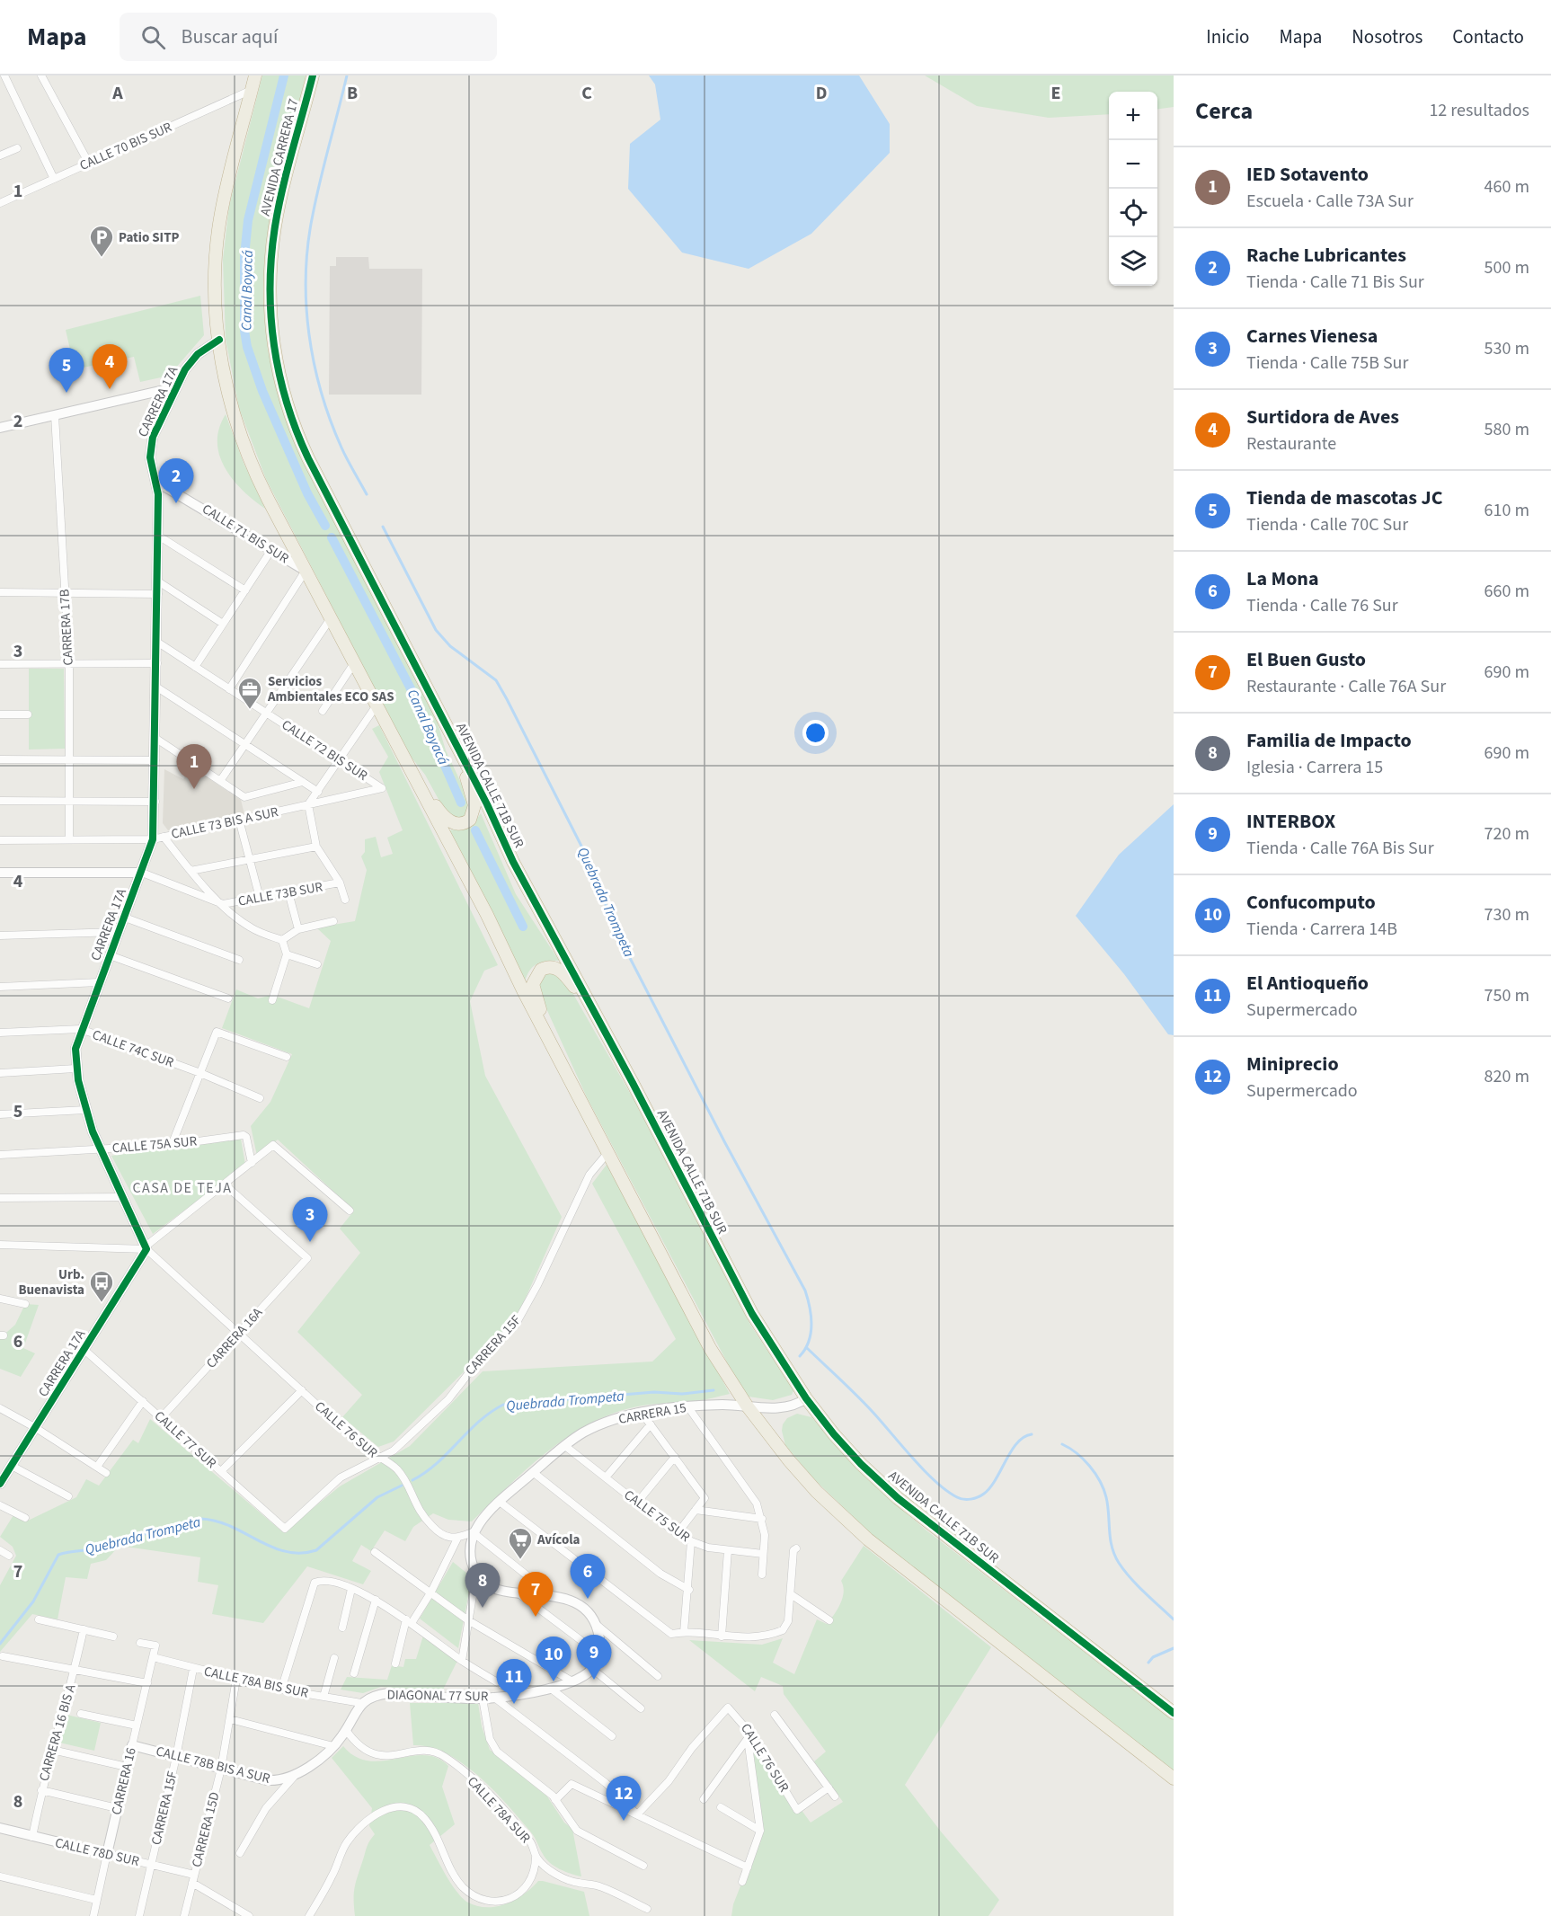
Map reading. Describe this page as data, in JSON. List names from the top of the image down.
{
  "streets": {
    "highway": ["AVENIDA CARRERA 17", "AVENIDA CALLE 71B SUR"],
    "street": [
      "CALLE 70 BIS SUR",
      "CARRERA 17A",
      "CALLE 71 BIS SUR",
      "CARRERA 17B",
      "CALLE 72 BIS SUR",
      "CALLE 73 BIS A SUR",
      "CALLE 73B SUR",
      "CALLE 74C SUR",
      "CALLE 75A SUR",
      "CARRERA 16A",
      "CARRERA 15F",
      "CARRERA 15",
      "CALLE 76 SUR",
      "CALLE 77 SUR",
      "CALLE 75 SUR",
      "CALLE 78A BIS SUR",
      "DIAGONAL 77 SUR",
      "CARRERA 16 BIS A",
      "CALLE 78B BIS A SUR",
      "CARRERA 16",
      "CALLE 78A SUR",
      "CARRERA 15D",
      "CALLE 78D SUR"
    ]
  },
  "crossings": [
    ["AVENIDA CARRERA 17", "AVENIDA CALLE 71B SUR"],
    ["CARRERA 17A", "CALLE 71 BIS SUR"],
    ["CARRERA 17A", "CALLE 72 BIS SUR"],
    ["CARRERA 17A", "CALLE 73 BIS A SUR"],
    ["CARRERA 17A", "CALLE 73B SUR"],
    ["CARRERA 17A", "CALLE 74C SUR"],
    ["CARRERA 17A", "CALLE 75A SUR"],
    ["CARRERA 17A", "CALLE 76 SUR"],
    ["CARRERA 17A", "CALLE 77 SUR"],
    ["CARRERA 17B", "CALLE 73 BIS A SUR"],
    ["CALLE 72 BIS SUR", "CALLE 73 BIS A SUR"],
    ["AVENIDA CALLE 71B SUR", "CARRERA 15"],
    ["CARRERA 16A", "CALLE 76 SUR"],
    ["CARRERA 16A", "CALLE 77 SUR"],
    ["CARRERA 15F", "CALLE 76 SUR"],
    ["CARRERA 15F", "CALLE 77 SUR"],
    ["CARRERA 15F", "CALLE 78A BIS SUR"],
    ["CARRERA 15F", "CALLE 78B BIS A SUR"],
    ["CARRERA 15F", "CALLE 78D SUR"],
    ["CARRERA 15", "CALLE 75 SUR"],
    ["CALLE 78A BIS SUR", "DIAGONAL 77 SUR"],
    ["CALLE 78A BIS SUR", "CARRERA 16"],
    ["CALLE 78A BIS SUR", "CARRERA 15D"],
    ["CARRERA 16 BIS A", "CALLE 78D SUR"],
    ["CALLE 78B BIS A SUR", "CARRERA 16"],
    ["CALLE 78B BIS A SUR", "CARRERA 15D"],
    ["CARRERA 16", "CALLE 78D SUR"],
    ["CARRERA 15D", "CALLE 78D SUR"]
  ],
  "districts": ["CASA DE TEJA"],
  "water": ["Canal Boyacá", "Quebrada Trompeta"],
  "places": {
    "parking": ["Patio SITP"],
    "office": ["Servicios Ambientales ECO SAS"],
    "bus stop": ["Urb. Buenavista"],
    "supermarket": ["Avícola"]
  },
  "page": {
    "header": "Mapa",
    "search": "Buscar aquí",
    "nav": [
      "Inicio",
      "Mapa",
      "Nosotros",
      "Contacto"
    ],
    "heading": ["Cerca", "12 resultados"],
    "map_buttons": ["+", "−"],
    "list": [
      {
        "mark": "1",
        "name": "IED Sotavento",
        "note": "Escuela · Calle 73A Sur",
        "value": "460 m"
      },
      {
        "mark": "2",
        "name": "Rache Lubricantes",
        "note": "Tienda · Calle 71 Bis Sur",
        "value": "500 m"
      },
      {
        "mark": "3",
        "name": "Carnes Vienesa",
        "note": "Tienda · Calle 75B Sur",
        "value": "530 m"
      },
      {
        "mark": "4",
        "name": "Surtidora de Aves",
        "note": "Restaurante",
        "value": "580 m"
      },
      {
        "mark": "5",
        "name": "Tienda de mascotas JC",
        "note": "Tienda · Calle 70C Sur",
        "value": "610 m"
      },
      {
        "mark": "6",
        "name": "La Mona",
        "note": "Tienda · Calle 76 Sur",
        "value": "660 m"
      },
      {
        "mark": "7",
        "name": "El Buen Gusto",
        "note": "Restaurante · Calle 76A Sur",
        "value": "690 m"
      },
      {
        "mark": "8",
        "name": "Familia de Impacto",
        "note": "Iglesia · Carrera 15",
        "value": "690 m"
      },
      {
        "mark": "9",
        "name": "INTERBOX",
        "note": "Tienda · Calle 76A Bis Sur",
        "value": "720 m"
      },
      {
        "mark": "10",
        "name": "Confucomputo",
        "note": "Tienda · Carrera 14B",
        "value": "730 m"
      },
      {
        "mark": "11",
        "name": "El Antioqueño",
        "note": "Supermercado",
        "value": "750 m"
      },
      {
        "mark": "12",
        "name": "Miniprecio",
        "note": "Supermercado",
        "value": "820 m"
      }
    ],
    "pins": [
      "4",
      "5",
      "2",
      "1",
      "3",
      "6",
      "8",
      "7",
      "9",
      "10",
      "11",
      "12"
    ]
  },
  "grid": {
    "columns": [
      "A",
      "B",
      "C",
      "D",
      "E"
    ],
    "rows": [
      "1",
      "2",
      "3",
      "4",
      "5",
      "6",
      "7",
      "8"
    ]
  }
}
